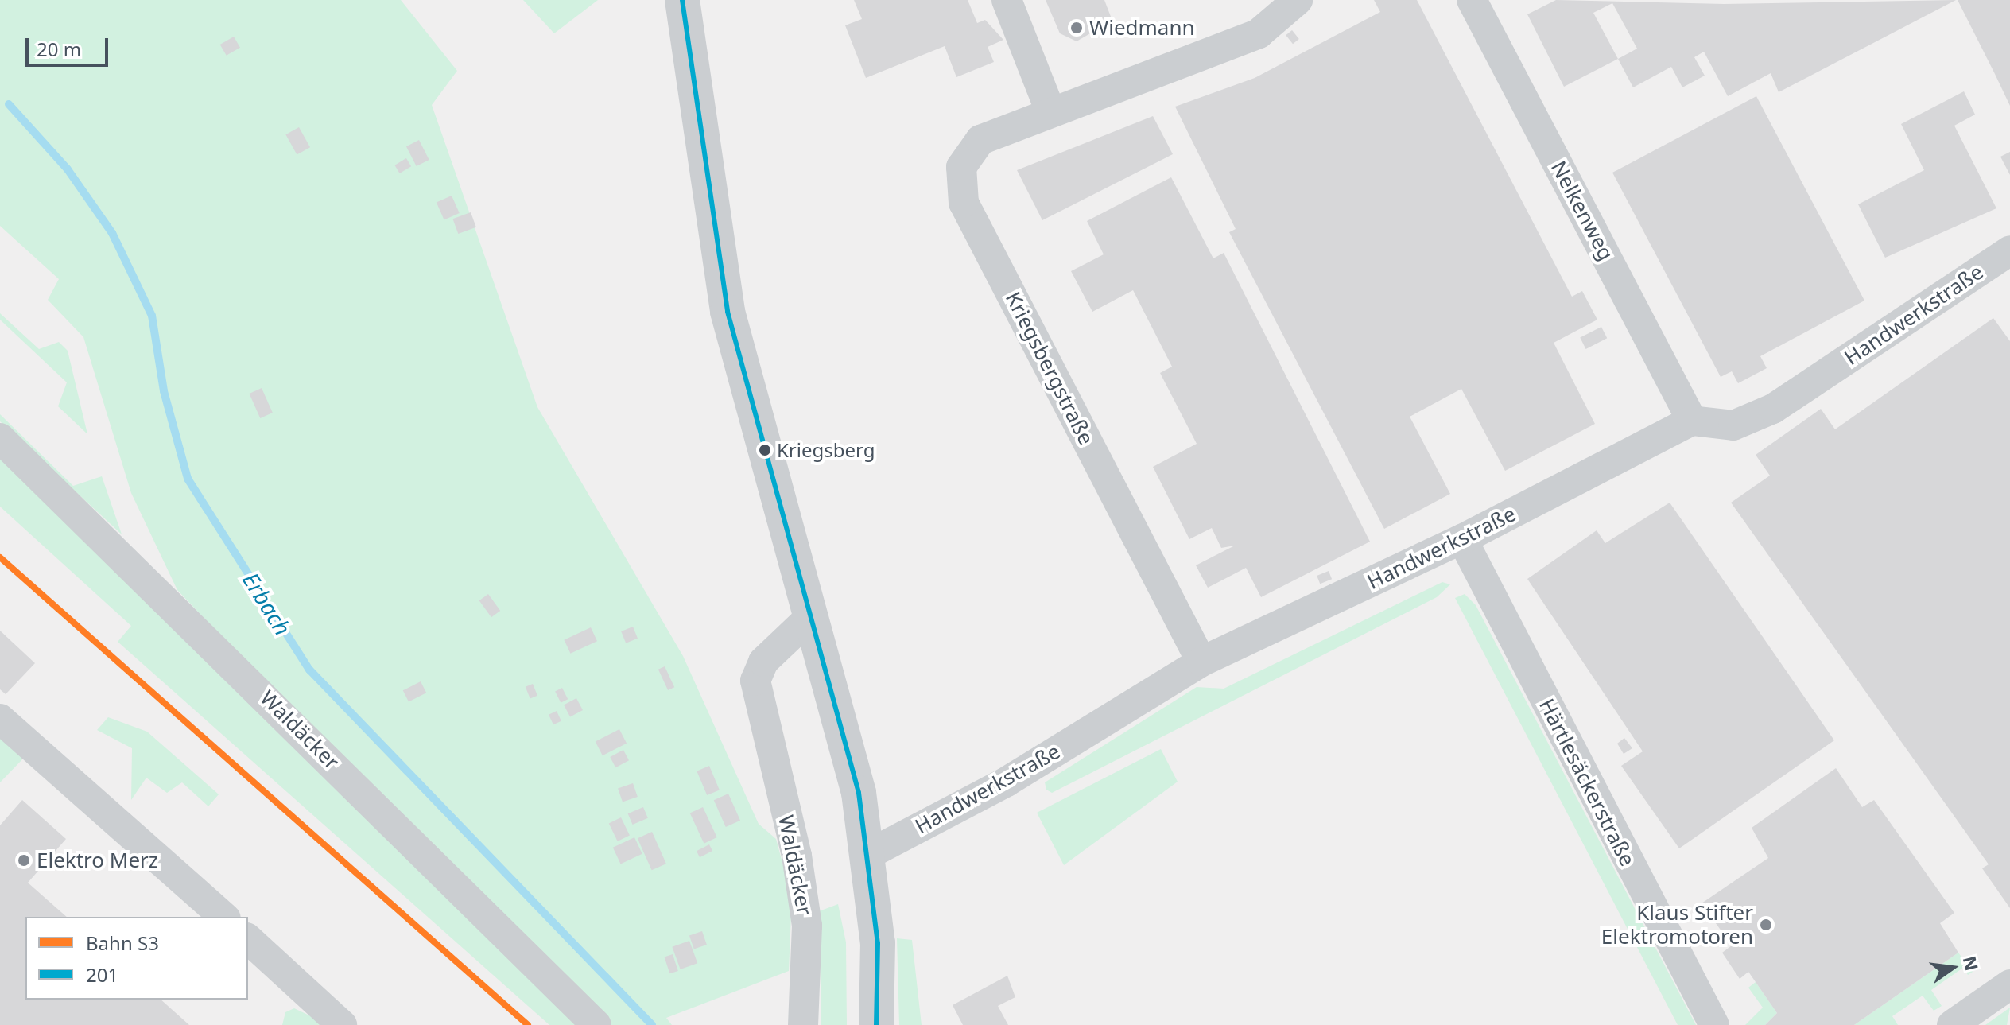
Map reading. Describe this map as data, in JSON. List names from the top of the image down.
{
  "streets": {
    "street": [
      "Nelkenweg",
      "Handwerkstraße",
      "Kriegsbergstraße",
      "Waldäcker",
      "Härtlesäckerstraße"
    ]
  },
  "crossings": [
    ["Nelkenweg", "Handwerkstraße"],
    ["Handwerkstraße", "Kriegsbergstraße"],
    ["Handwerkstraße", "Härtlesäckerstraße"]
  ],
  "water": ["Erbach"],
  "places": [
    "Wiedmann",
    "Kriegsberg",
    "Elektro Merz",
    "Klaus Stifter Elektromotoren"
  ],
  "lines": ["transit line 201", "rail line S3"],
  "legend": ["Bahn S3", "201"],
  "scale_bar": "20 m",
  "north": "right"
}
